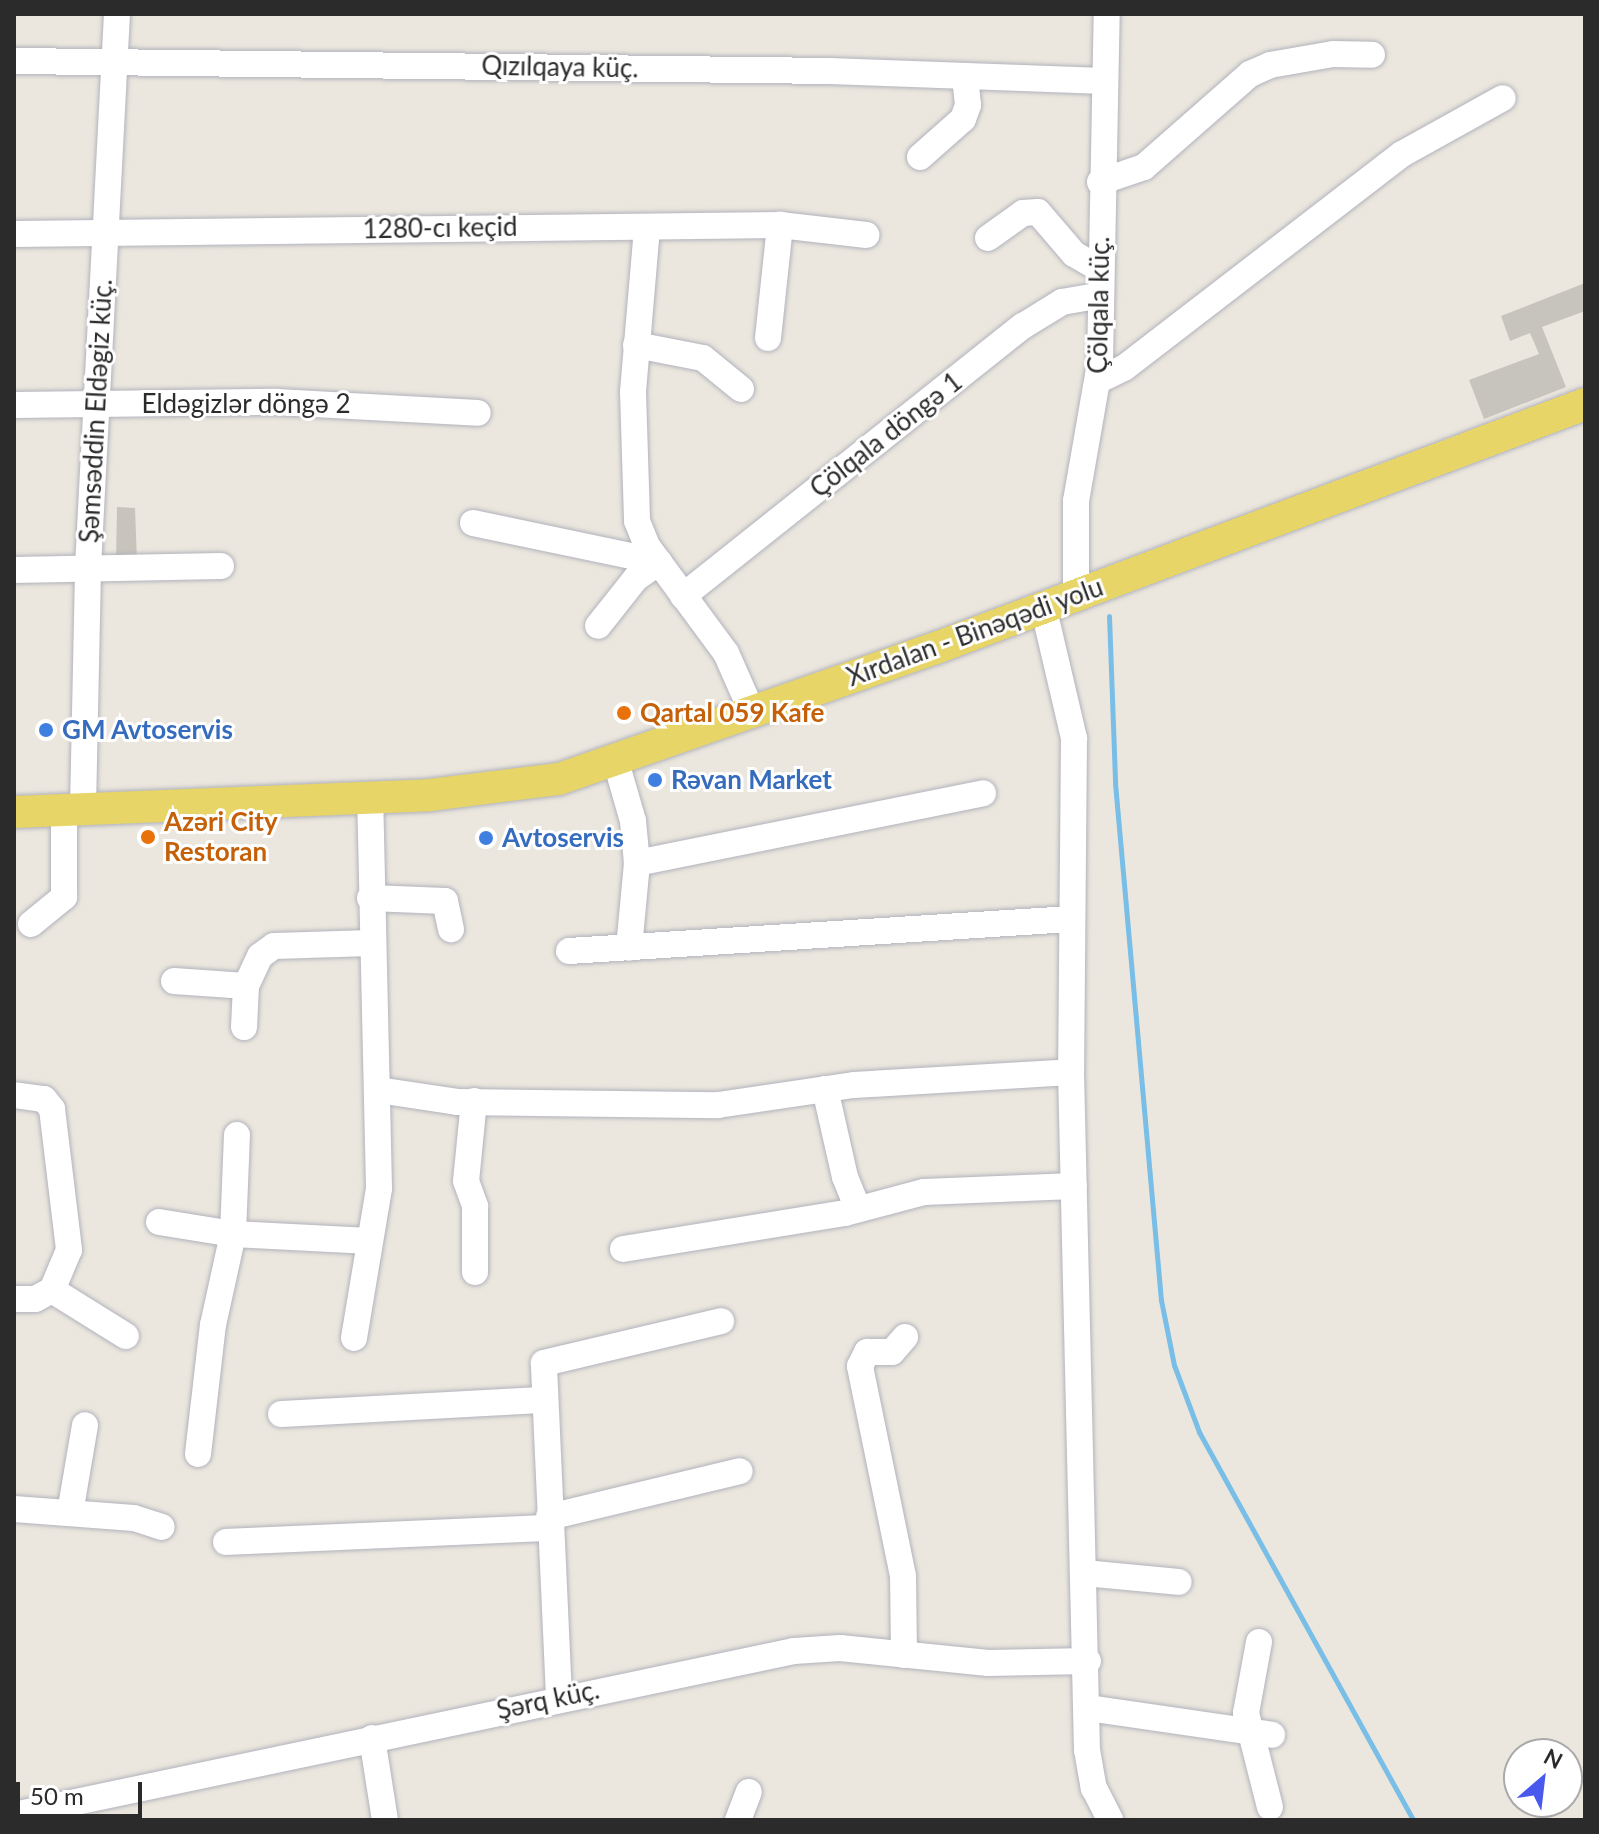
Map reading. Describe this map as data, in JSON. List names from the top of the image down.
{
  "streets": {
    "main road": ["Xırdalan - Binəqədi yolu"],
    "street": [
      "Qızılqaya küç.",
      "1280-cı keçid",
      "Çölqala küç.",
      "Eldəgizlər döngə 2",
      "Şəmsəddin Eldəgiz küç.",
      "Çölqala döngə 1",
      "Şərq küç."
    ]
  },
  "crossings": [
    ["Qızılqaya küç.", "Çölqala küç."],
    ["Qızılqaya küç.", "Şəmsəddin Eldəgiz küç."],
    ["1280-cı keçid", "Şəmsəddin Eldəgiz küç."],
    ["Çölqala küç.", "Çölqala döngə 1"],
    ["Çölqala küç.", "Xırdalan - Binəqədi yolu"],
    ["Eldəgizlər döngə 2", "Şəmsəddin Eldəgiz küç."],
    ["Şəmsəddin Eldəgiz küç.", "Xırdalan - Binəqədi yolu"]
  ],
  "places": [
    "Qartal 059 Kafe",
    "GM Avtoservis",
    "Rəvan Market",
    "Azəri City Restoran",
    "Avtoservis"
  ],
  "scale_bar": "50 m",
  "north": "top right"
}
